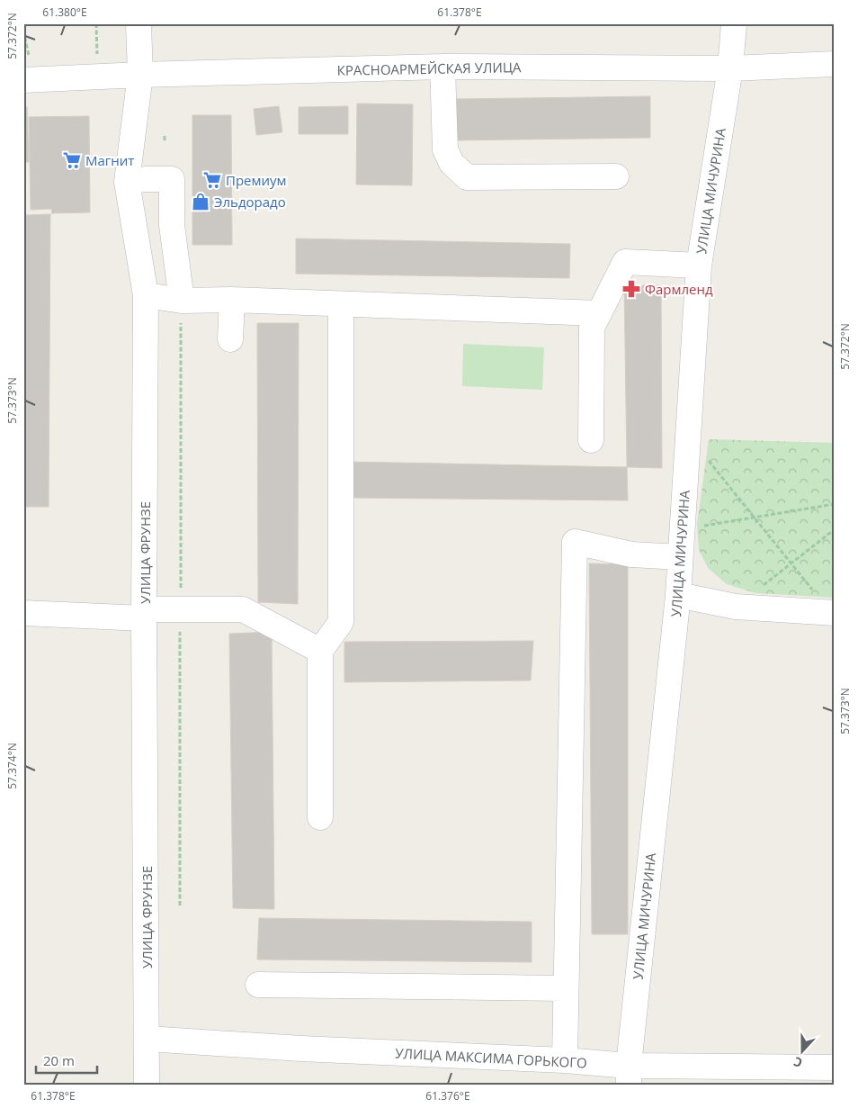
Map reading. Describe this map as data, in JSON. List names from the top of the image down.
{
  "streets": {
    "street": [
      "КРАСНОАРМЕЙСКАЯ УЛИЦА",
      "УЛИЦА МИЧУРИНА",
      "УЛИЦА ФРУНЗЕ",
      "УЛИЦА МАКСИМА ГОРЬКОГО"
    ]
  },
  "crossings": [
    ["КРАСНОАРМЕЙСКАЯ УЛИЦА", "УЛИЦА МИЧУРИНА"],
    ["КРАСНОАРМЕЙСКАЯ УЛИЦА", "УЛИЦА ФРУНЗЕ"],
    ["УЛИЦА МИЧУРИНА", "УЛИЦА МАКСИМА ГОРЬКОГО"],
    ["УЛИЦА ФРУНЗЕ", "УЛИЦА МАКСИМА ГОРЬКОГО"]
  ],
  "places": {
    "supermarket": ["Магнит", "Премиум"],
    "shop": ["Эльдорадо"],
    "pharmacy": ["Фармленд"]
  },
  "scale_bar": "20 m",
  "north": "bottom",
  "coordinates": [
    "61.380°E",
    "61.378°E",
    "57.372°N",
    "57.373°N",
    "57.374°N",
    "61.376°E"
  ]
}
